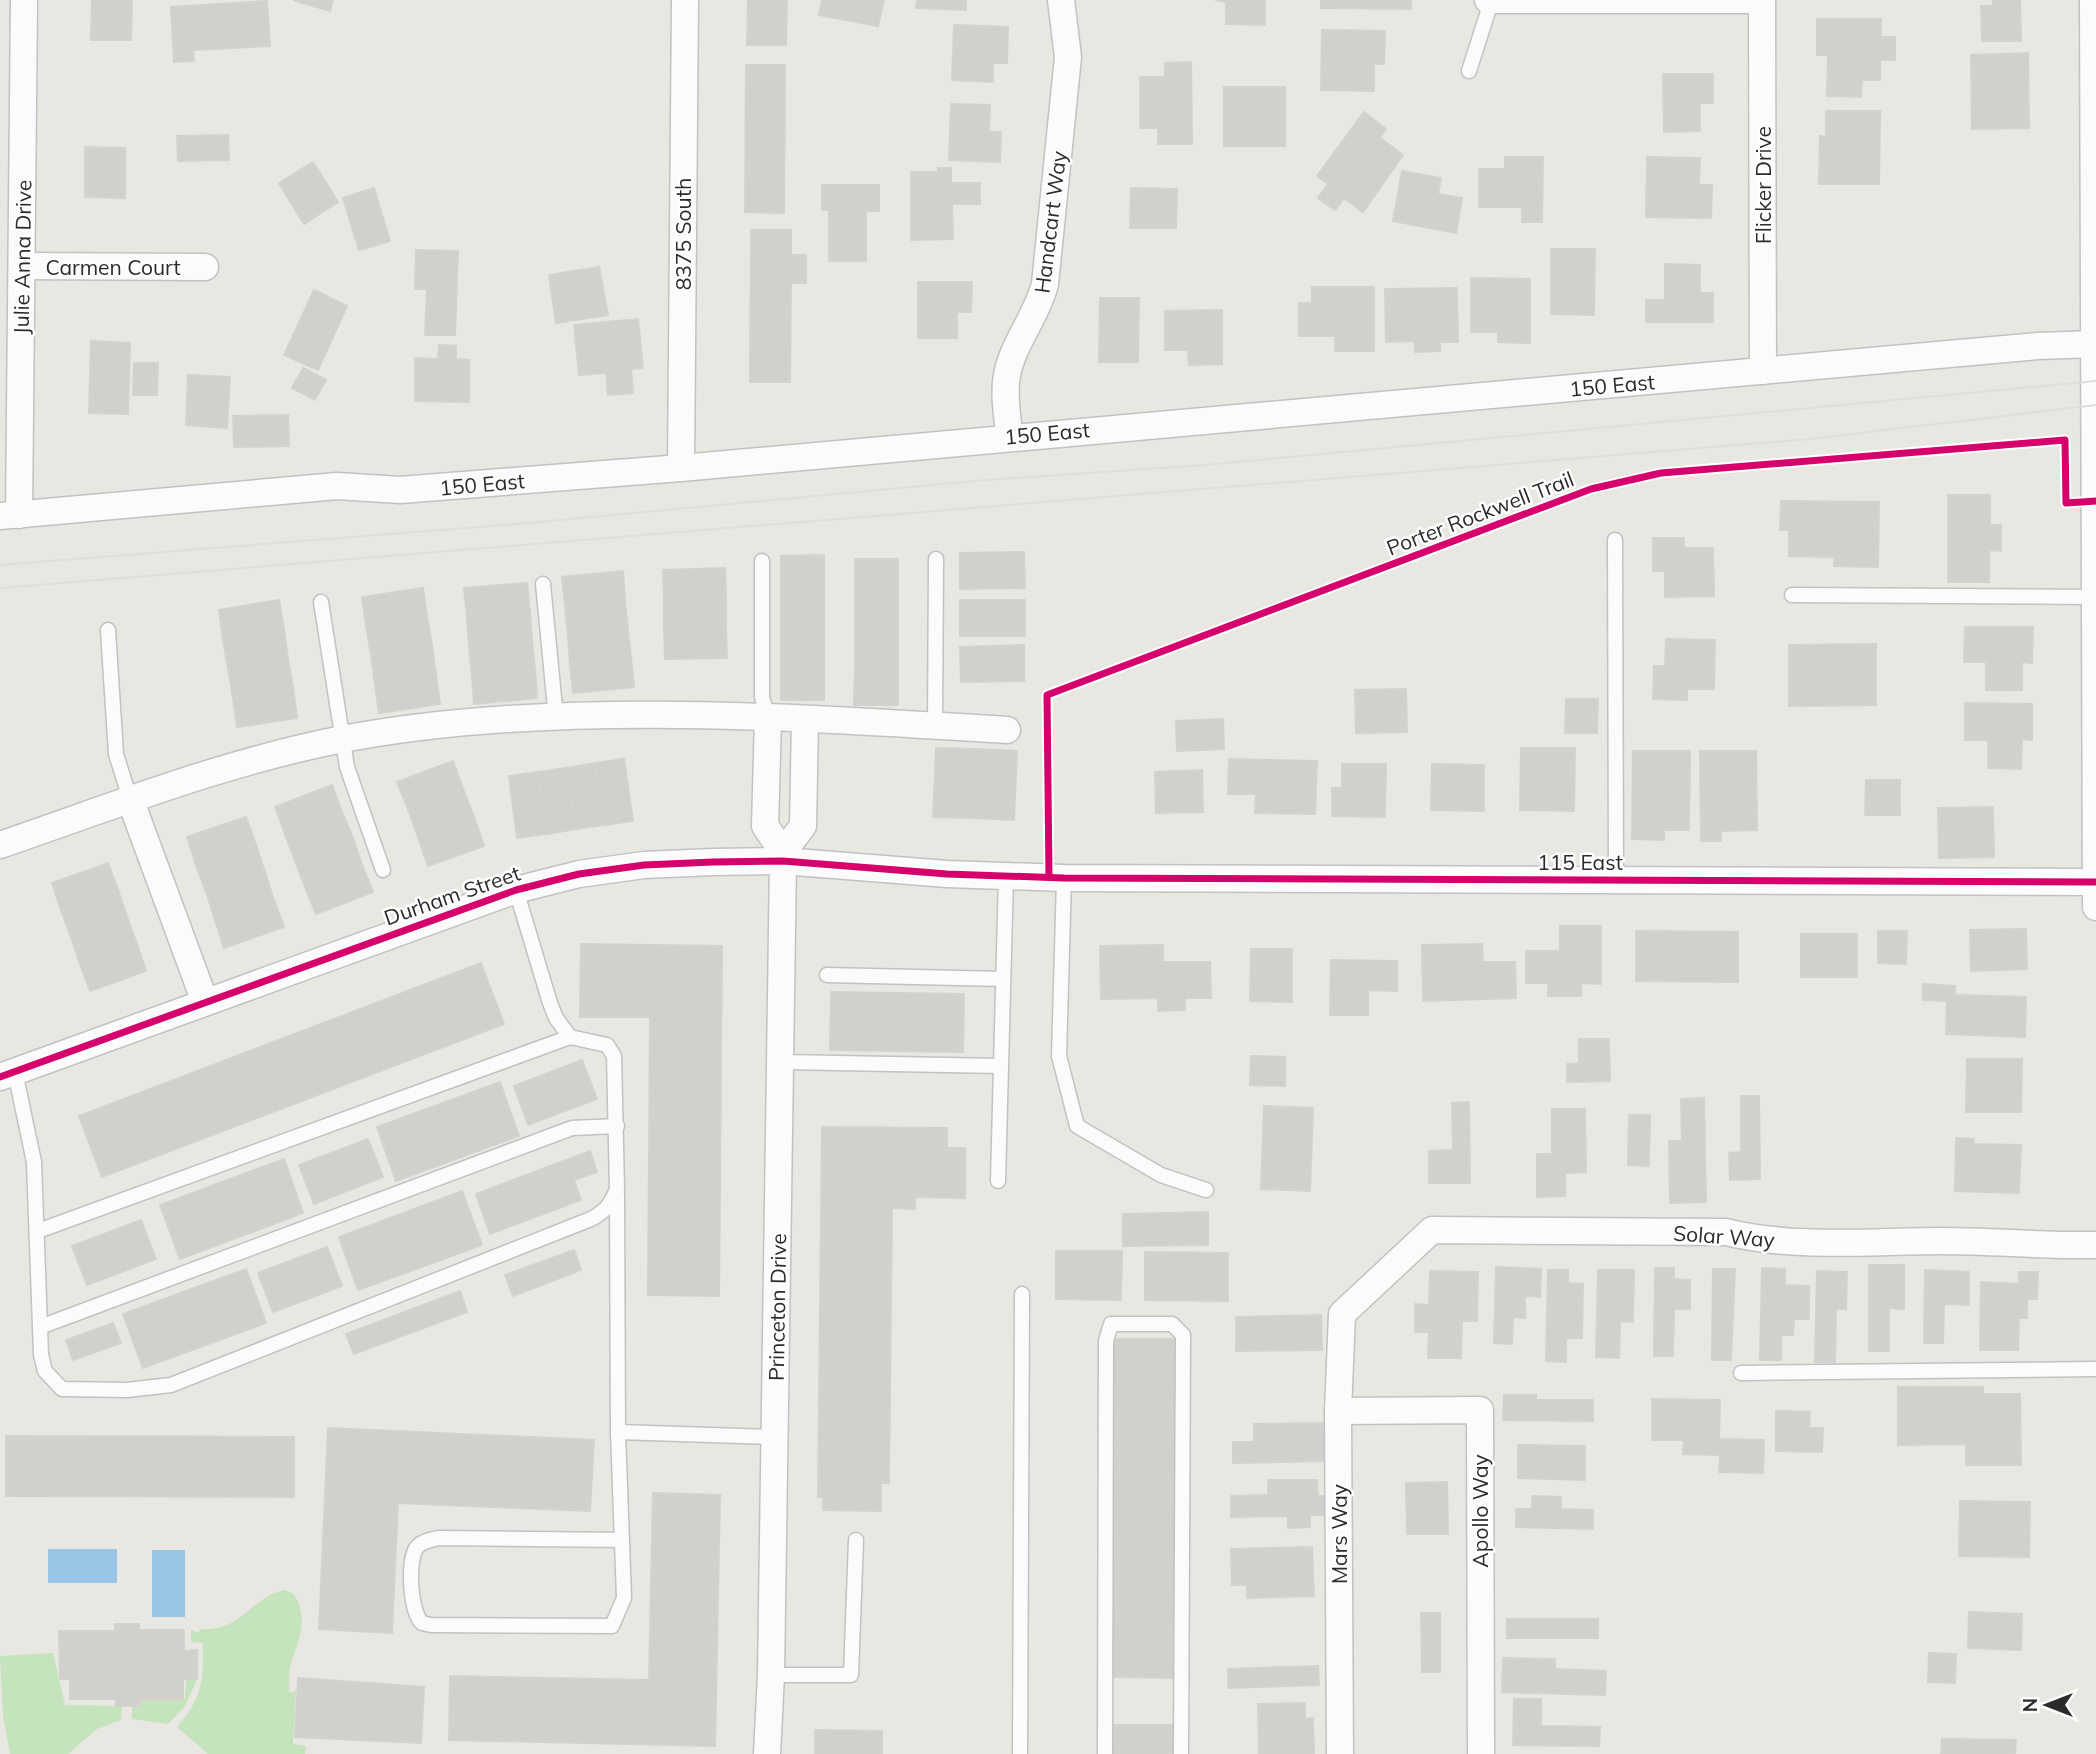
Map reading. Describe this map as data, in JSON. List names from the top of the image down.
{
  "streets": {
    "street": [
      "Flicker Drive",
      "Handcart Way",
      "8375 South",
      "Julie Anna Drive",
      "Carmen Court",
      "150 East",
      "115 East",
      "Durham Street",
      "Solar Way",
      "Princeton Drive",
      "Apollo Way",
      "Mars Way"
    ],
    "cycle path": ["Porter Rockwell Trail"]
  },
  "crossings": [
    ["Flicker Drive", "150 East"],
    ["Handcart Way", "150 East"],
    ["8375 South", "150 East"],
    ["Julie Anna Drive", "Carmen Court"],
    ["Julie Anna Drive", "150 East"],
    ["115 East", "Durham Street"],
    ["Durham Street", "Princeton Drive"],
    ["Solar Way", "Mars Way"],
    ["Apollo Way", "Mars Way"]
  ],
  "north": "left"
}
